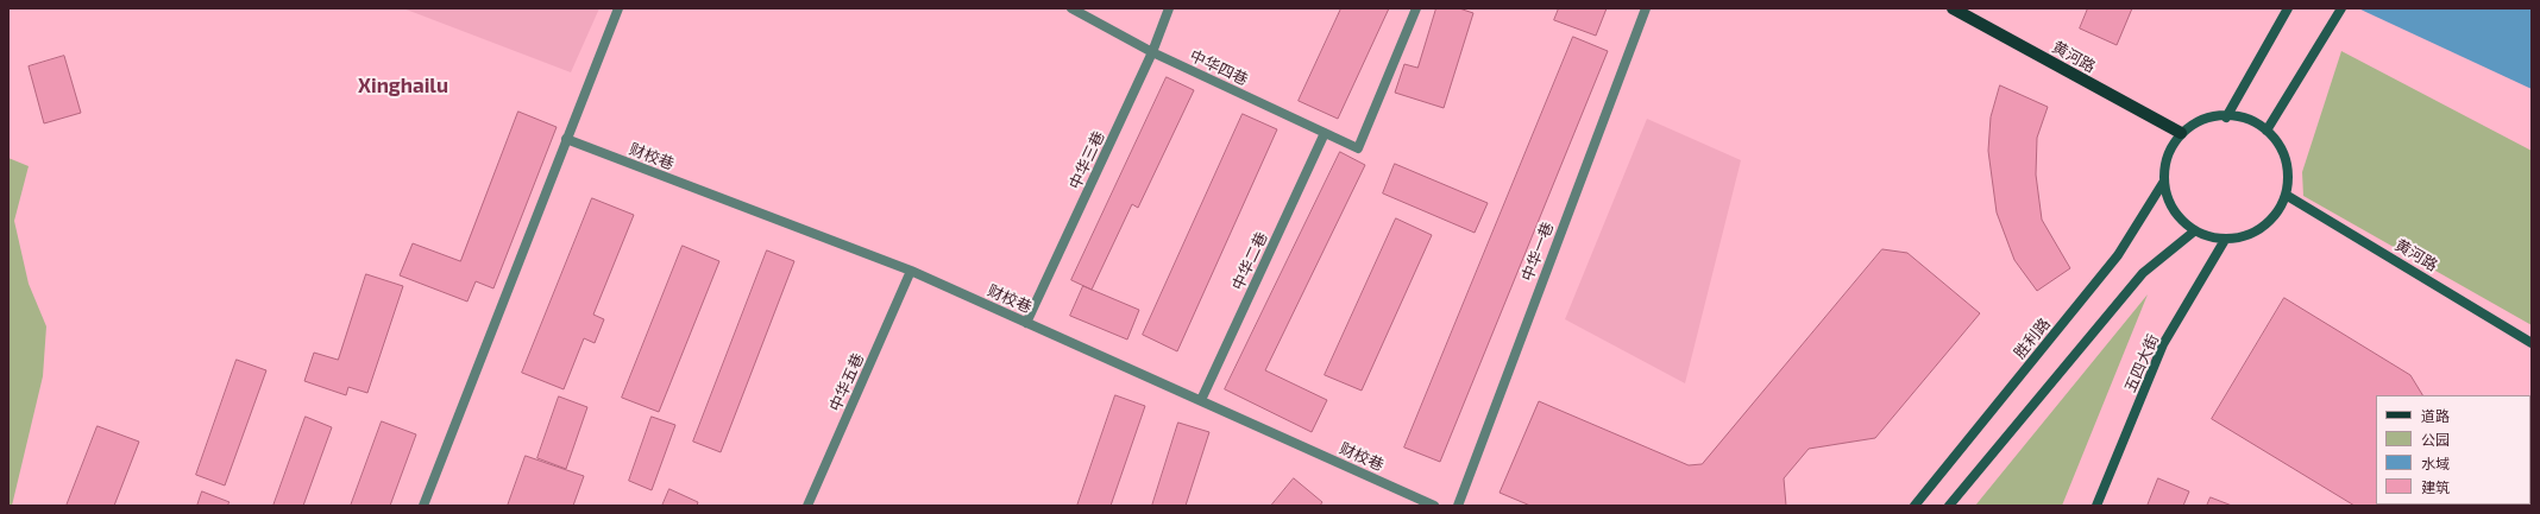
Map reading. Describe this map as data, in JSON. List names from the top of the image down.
{
  "streets": {
    "main road": ["黄河路", "胜利路", "五四大街"],
    "street": [
      "中华四巷",
      "财校巷",
      "中华三巷",
      "中华一巷",
      "中华二巷",
      "中华五巷"
    ]
  },
  "crossings": [
    ["黄河路", "胜利路"],
    ["黄河路", "五四大街"],
    ["中华四巷", "中华三巷"],
    ["中华四巷", "中华二巷"],
    ["财校巷", "中华三巷"],
    ["财校巷", "中华二巷"],
    ["财校巷", "中华五巷"],
    ["胜利路", "五四大街"]
  ],
  "districts": ["Xinghailu"],
  "legend": [
    "道路",
    "公园",
    "水域",
    "建筑"
  ]
}
